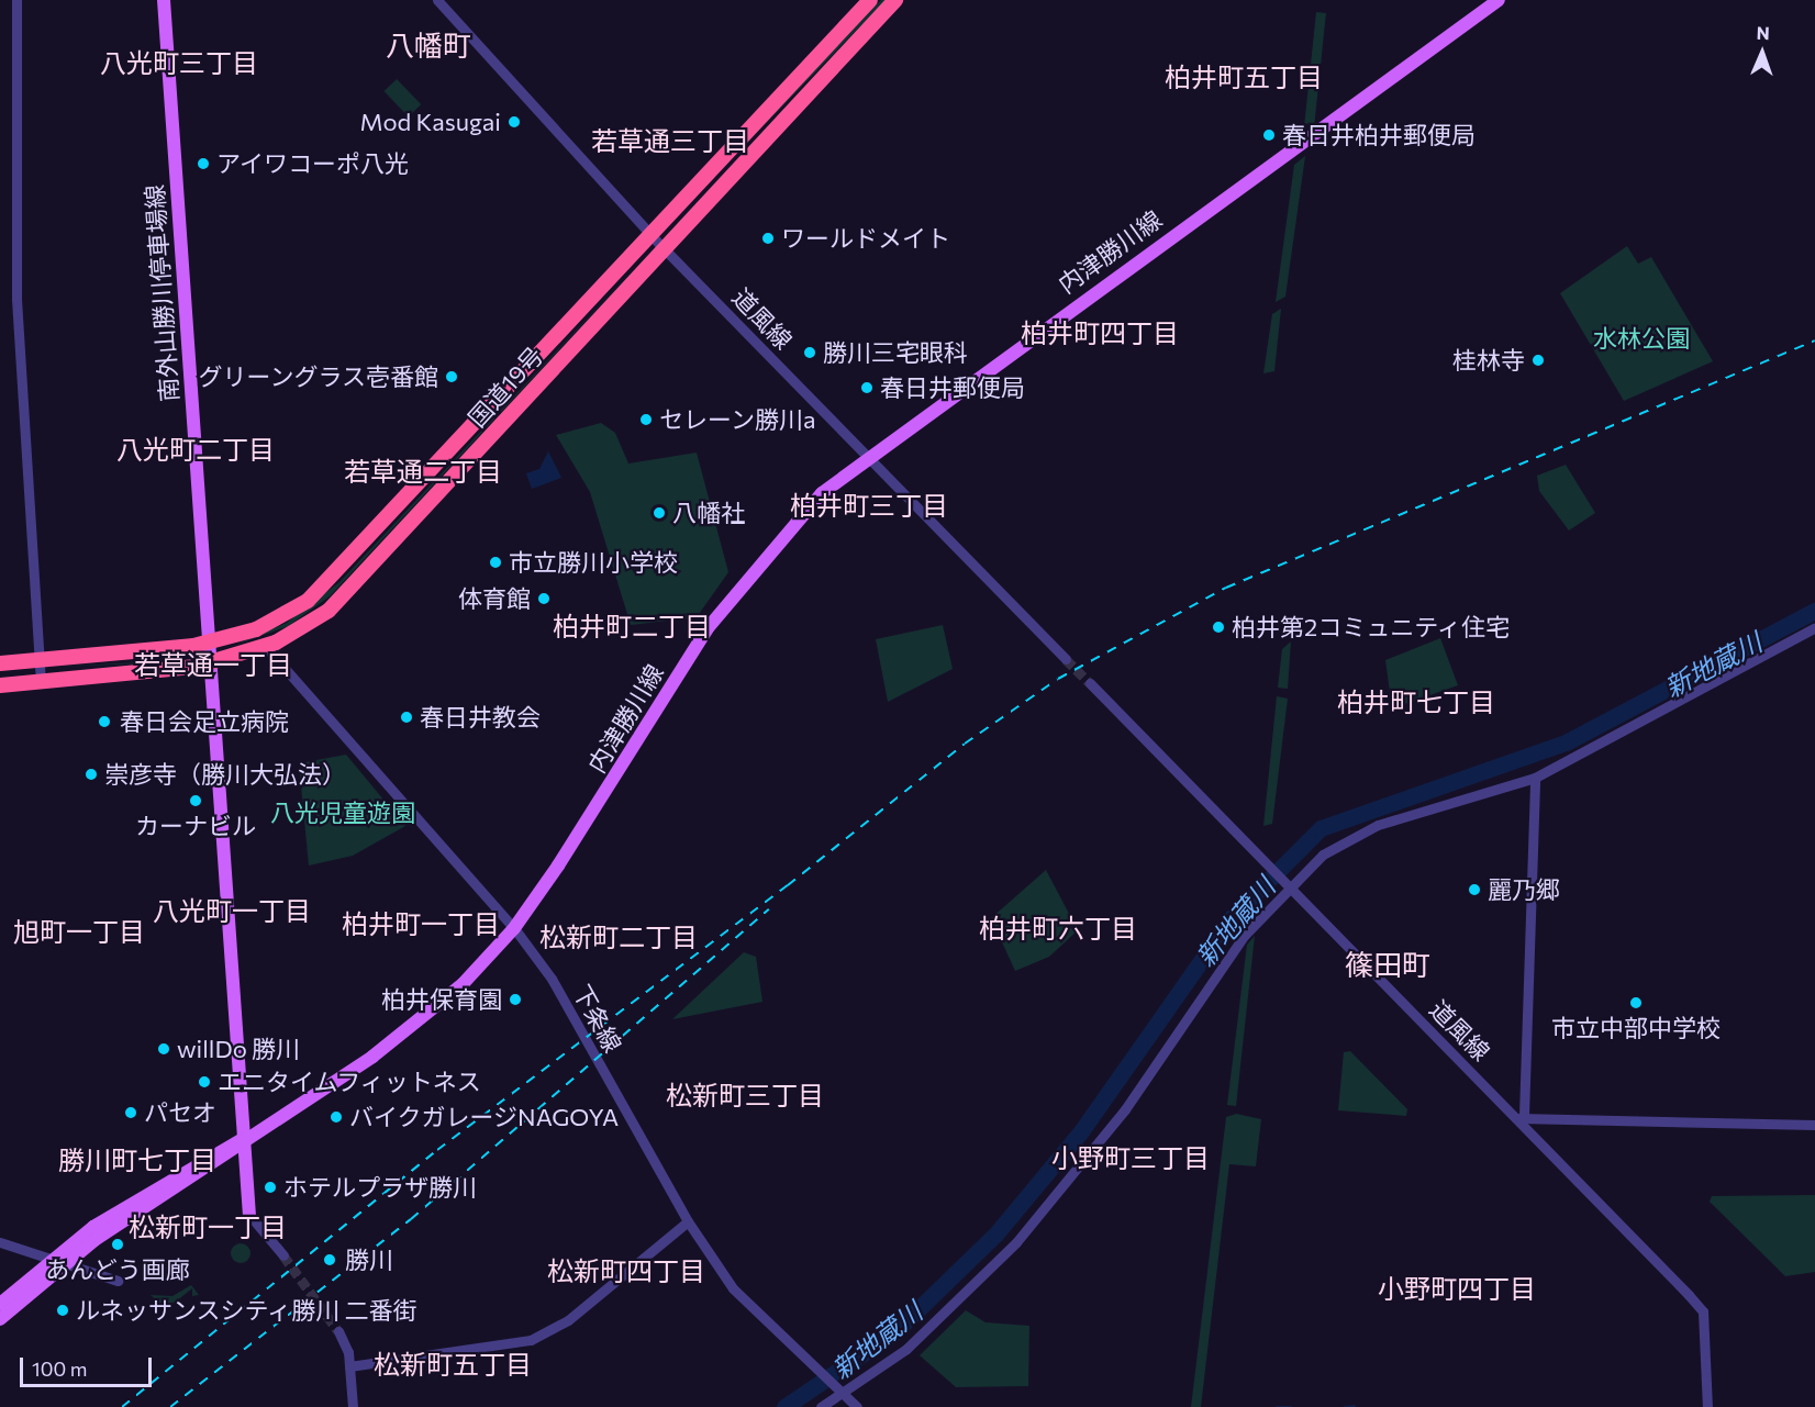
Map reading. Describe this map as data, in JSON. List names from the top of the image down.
{
  "streets": {
    "highway": ["国道19号"],
    "main road": ["内津勝川線", "南外山勝川停車場線"],
    "street": ["道風線", "下条線"]
  },
  "crossings": [
    ["内津勝川線", "南外山勝川停車場線"],
    ["内津勝川線", "道風線"],
    ["内津勝川線", "下条線"],
    ["南外山勝川停車場線", "国道19号"],
    ["道風線", "国道19号"],
    ["国道19号", "下条線"]
  ],
  "districts": [
    "八幡町",
    "八光町三丁目",
    "柏井町五丁目",
    "若草通三丁目",
    "柏井町四丁目",
    "八光町二丁目",
    "若草通二丁目",
    "柏井町三丁目",
    "柏井町二丁目",
    "若草通一丁目",
    "柏井町七丁目",
    "八光町一丁目",
    "柏井町一丁目",
    "柏井町六丁目",
    "旭町一丁目",
    "松新町二丁目",
    "篠田町",
    "松新町三丁目",
    "小野町三丁目",
    "勝川町七丁目",
    "松新町一丁目",
    "松新町四丁目",
    "小野町四丁目",
    "松新町五丁目"
  ],
  "water": ["新地蔵川"],
  "parks": ["水林公園", "八光児童遊園"],
  "places": [
    "Mod Kasugai",
    "春日井柏井郵便局",
    "アイワコーポ八光",
    "ワールドメイト",
    "勝川三宅眼科",
    "桂林寺",
    "グリーングラス壱番館",
    "春日井郵便局",
    "セレーン勝川a",
    "八幡社",
    "市立勝川小学校",
    "体育館",
    "柏井第2コミュニティ住宅",
    "春日井教会",
    "春日会足立病院",
    "崇彦寺（勝川大弘法）",
    "カーナビル",
    "麗乃郷",
    "柏井保育園",
    "市立中部中学校",
    "willDo 勝川",
    "エニタイムフィットネス",
    "パセオ",
    "バイクガレージNAGOYA",
    "ホテルプラザ勝川",
    "あんどう画廊",
    "勝川",
    "ルネッサンスシティ勝川 二番街"
  ],
  "scale_bar": "100 m",
  "north": "top"
}
